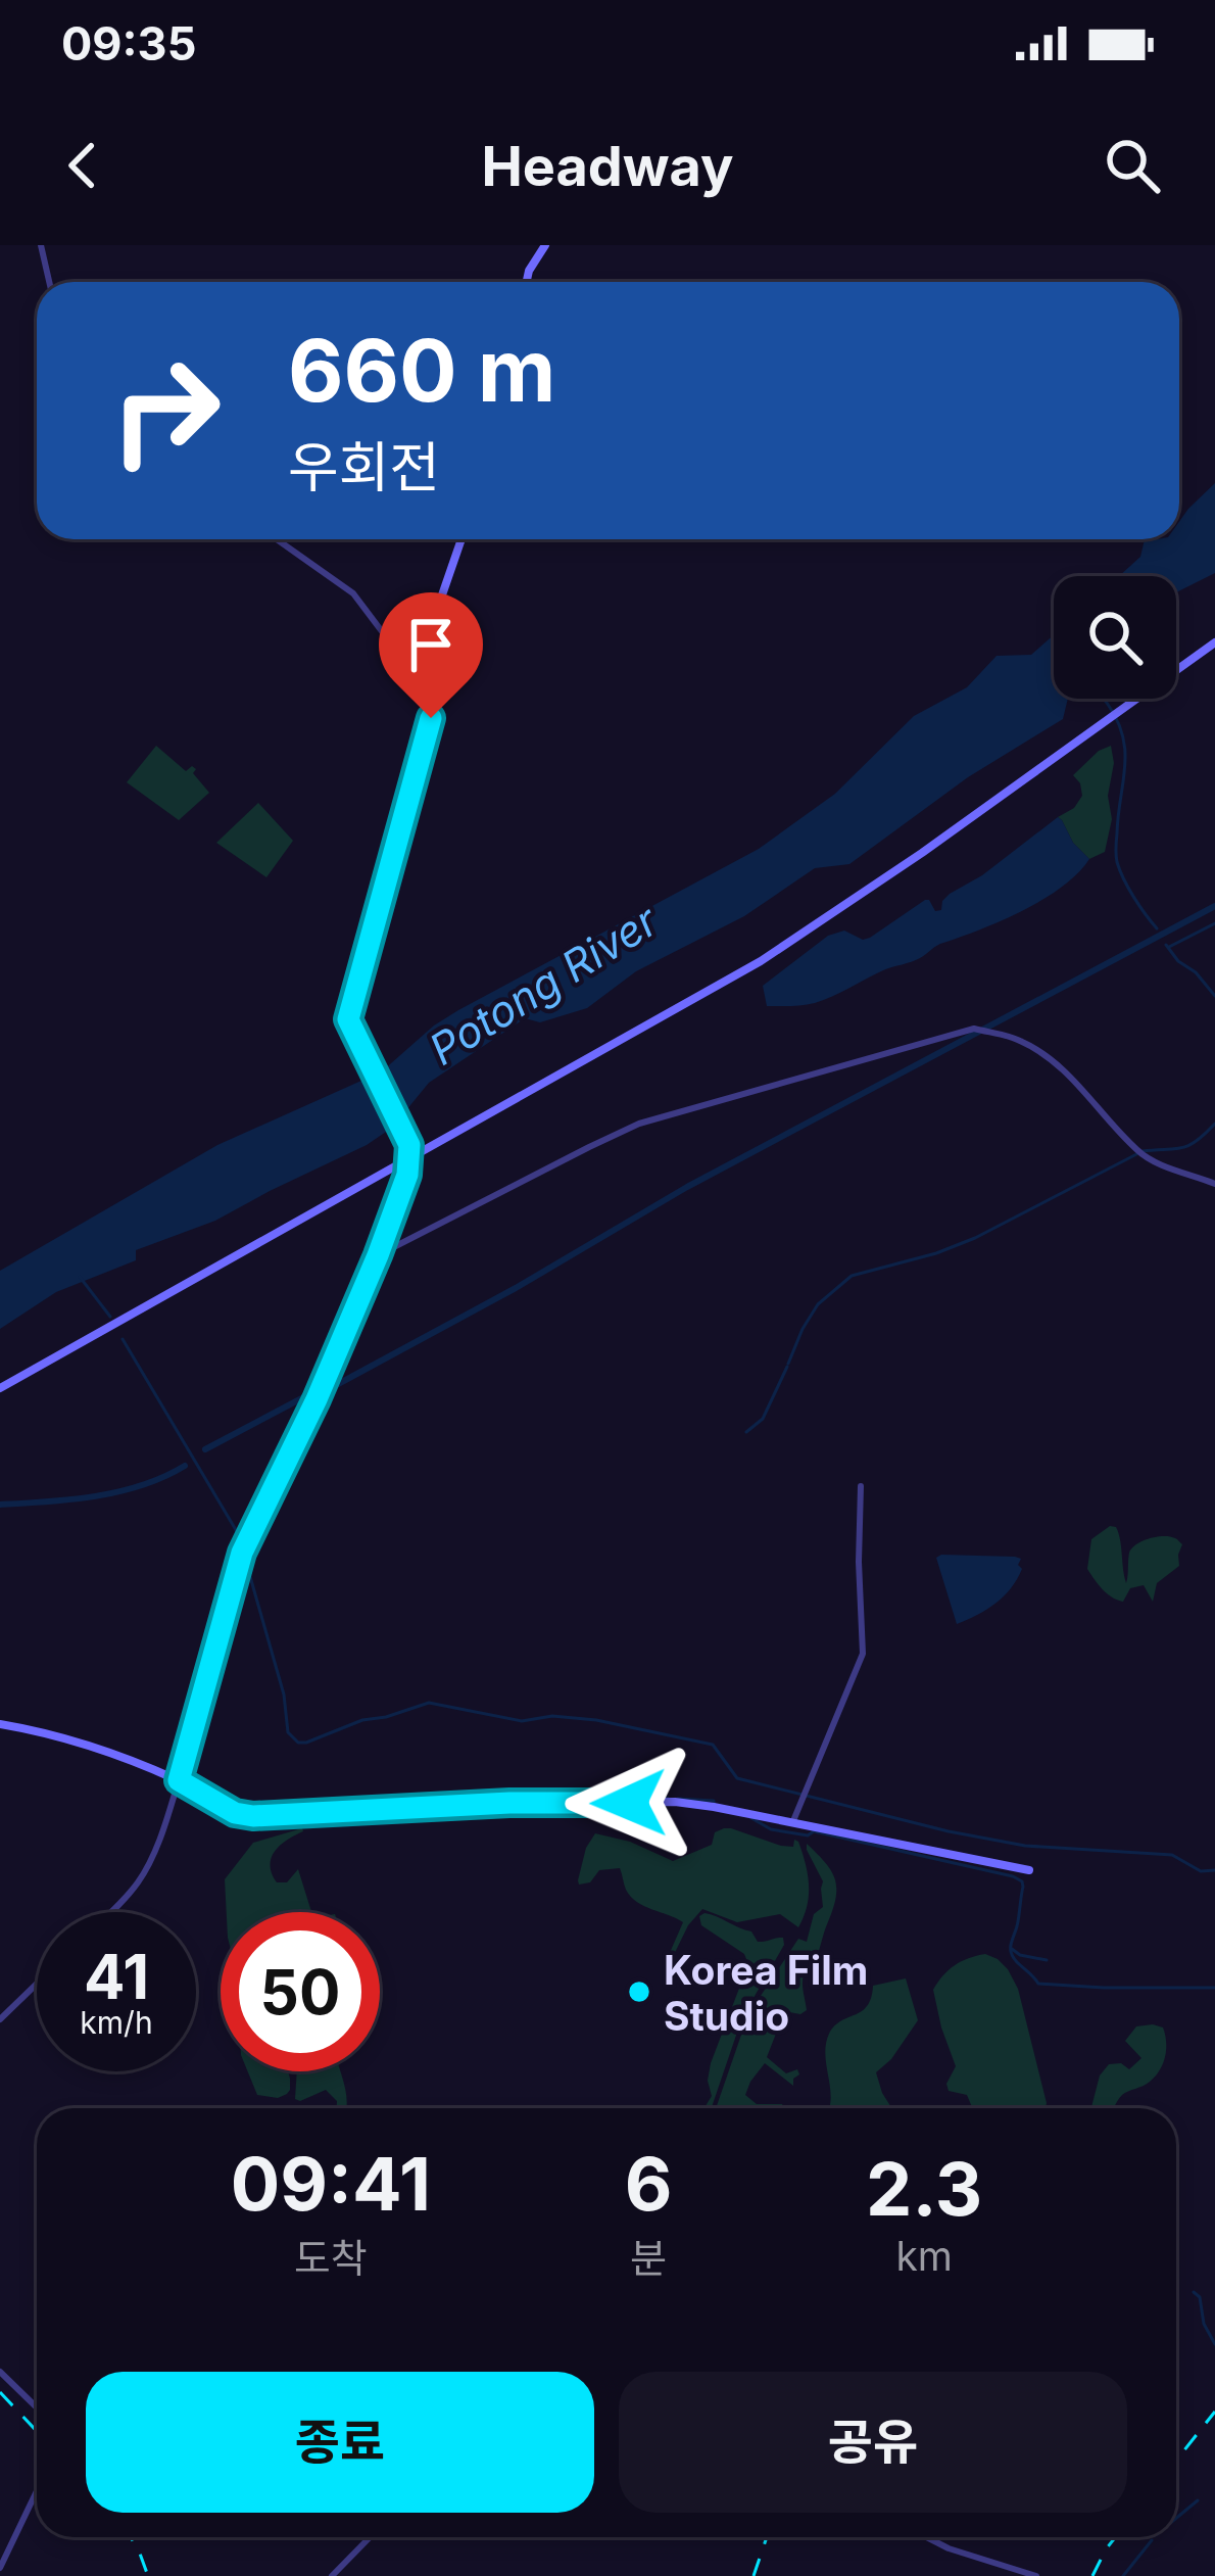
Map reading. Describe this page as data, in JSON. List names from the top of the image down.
{
  "water": ["Potong River"],
  "places": ["Korea Film Studio"],
  "page": {
    "status": "09:35",
    "header": "Headway",
    "turn": ["660 m", "우회전"],
    "speed": "41 km/h",
    "limit": "50",
    "eta": [
      "09:41",
      "도착",
      "6",
      "분",
      "2.3",
      "km"
    ],
    "buttons": ["종료", "공유"]
  }
}
